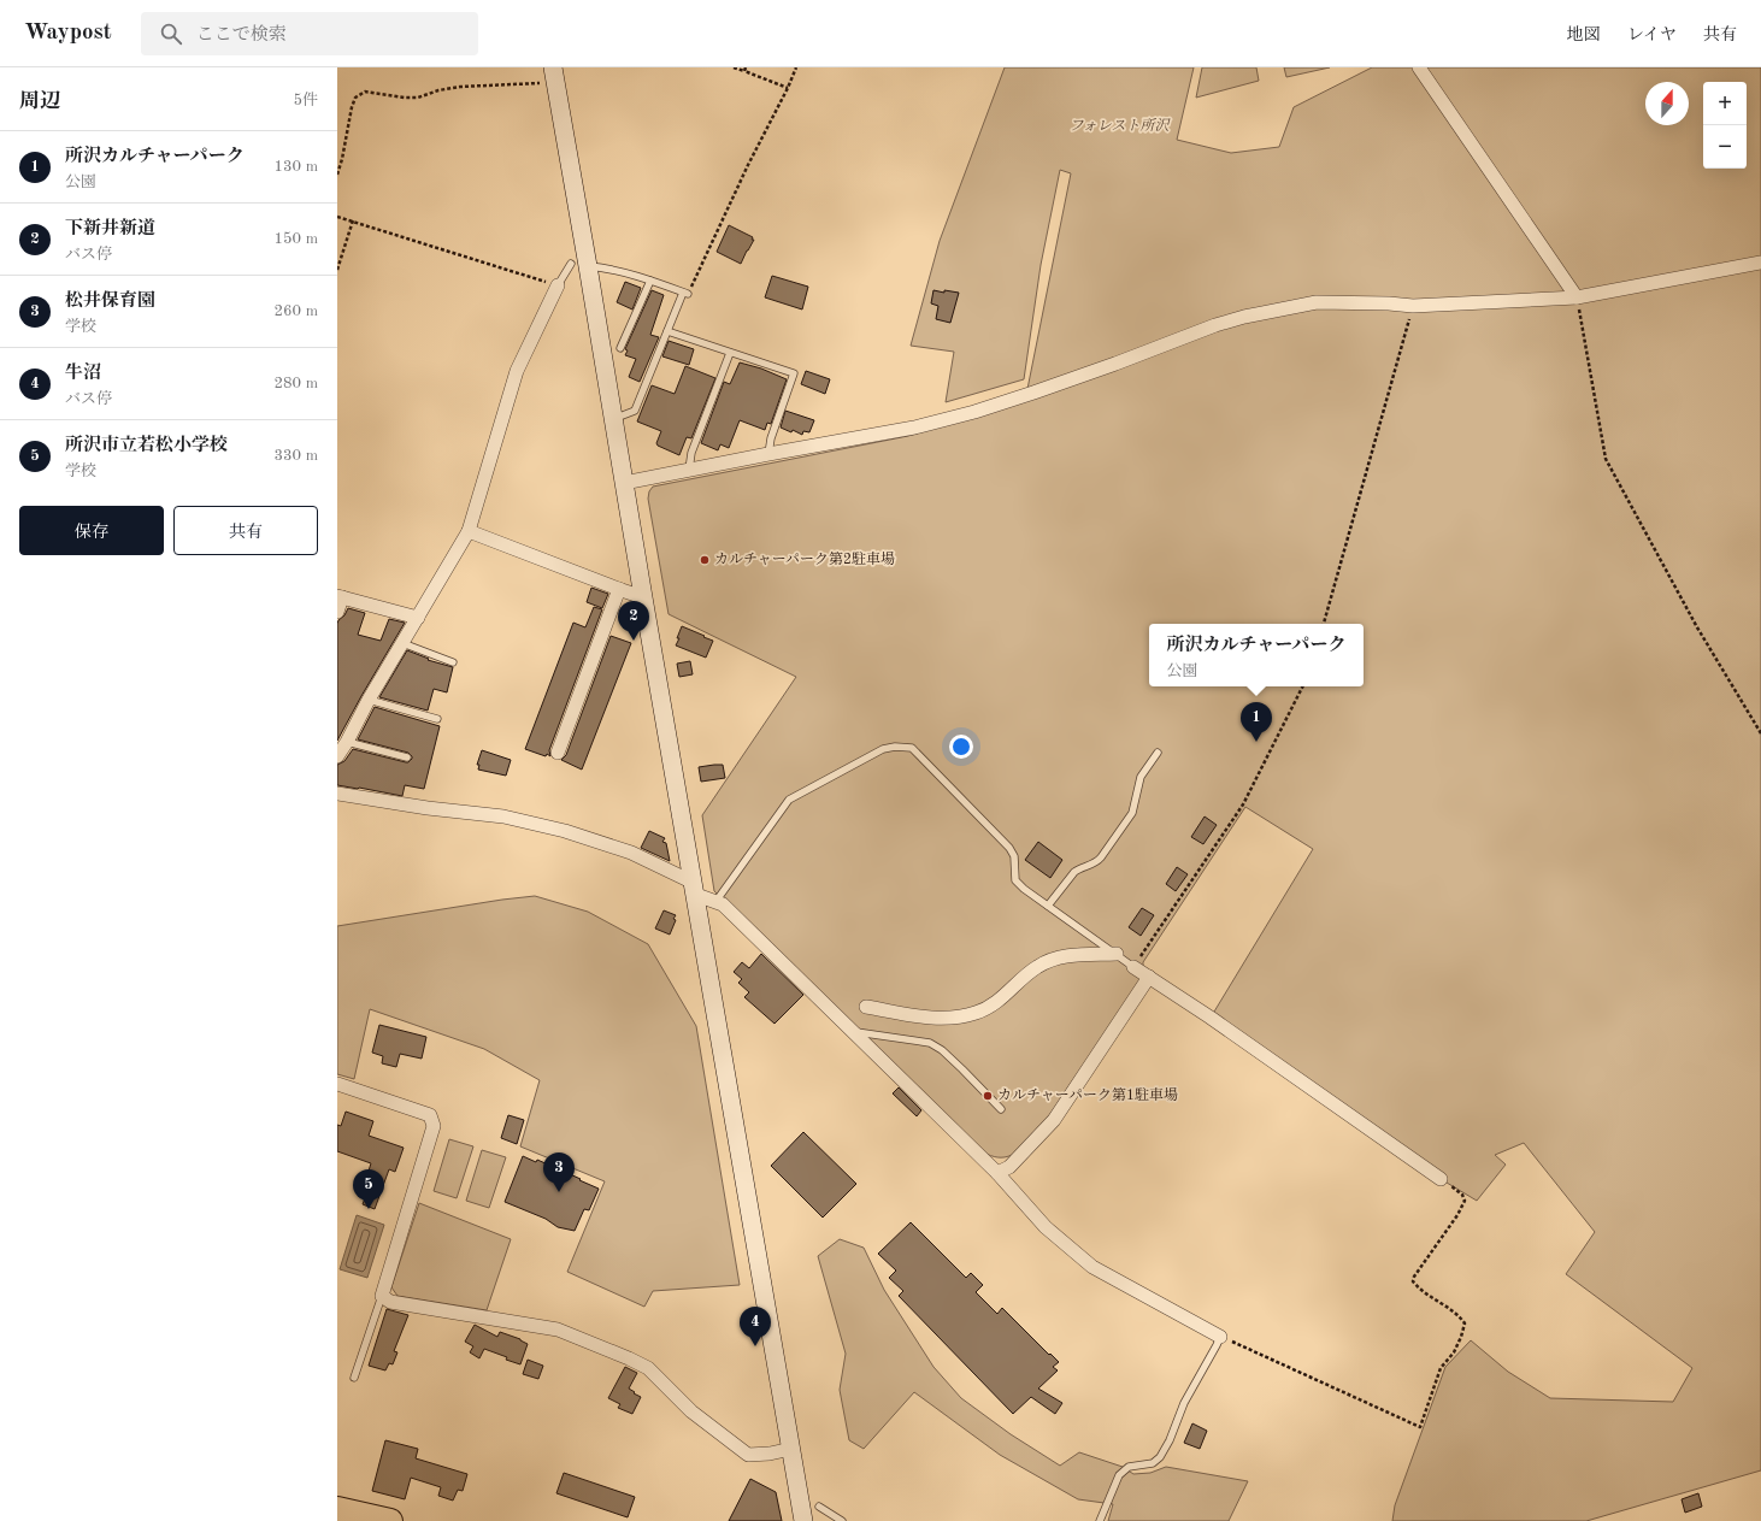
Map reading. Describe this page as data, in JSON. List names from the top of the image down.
{
  "parks": ["フォレスト所沢"],
  "places": ["カルチャーパーク第2駐車場", "カルチャーパーク第1駐車場"],
  "north": "top",
  "page": {
    "header": "Waypost",
    "search": "ここで検索",
    "nav": ["地図", "レイヤ", "共有"],
    "heading": ["周辺", "5件"],
    "map_buttons": ["+", "−"],
    "list": [
      {
        "mark": "1",
        "name": "所沢カルチャーパーク",
        "note": "公園",
        "value": "130 m"
      },
      {
        "mark": "2",
        "name": "下新井新道",
        "note": "バス停",
        "value": "150 m"
      },
      {
        "mark": "3",
        "name": "松井保育園",
        "note": "学校",
        "value": "260 m"
      },
      {
        "mark": "4",
        "name": "牛沼",
        "note": "バス停",
        "value": "280 m"
      },
      {
        "mark": "5",
        "name": "所沢市立若松小学校",
        "note": "学校",
        "value": "330 m"
      }
    ],
    "buttons": ["保存", "共有"],
    "pins": [
      "2",
      "1",
      "3",
      "5",
      "4"
    ],
    "popup": ["所沢カルチャーパーク", "公園"]
  }
}
